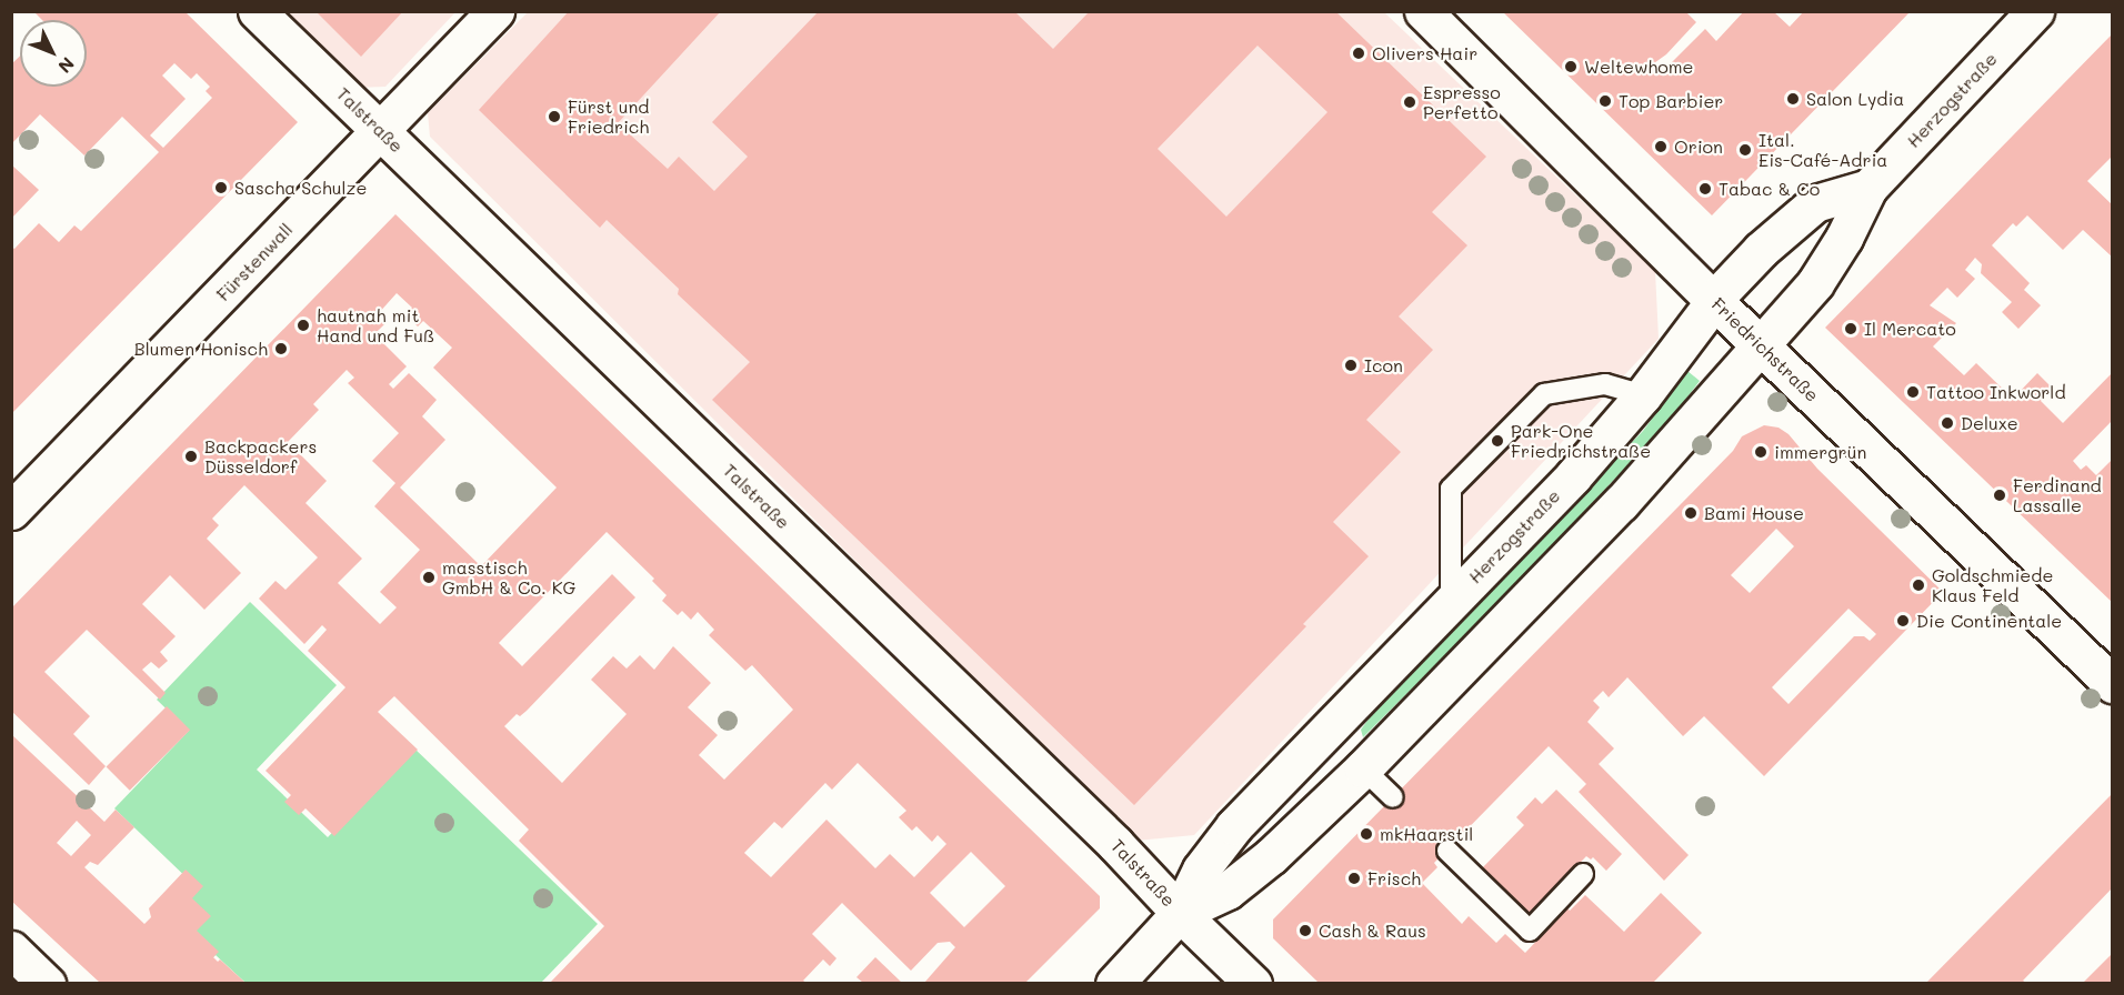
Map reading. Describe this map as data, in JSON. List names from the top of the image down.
{
  "streets": {
    "main road": [
      "Herzogstraße",
      "Talstraße",
      "Fürstenwall",
      "Friedrichstraße"
    ]
  },
  "crossings": [
    ["Herzogstraße", "Talstraße"],
    ["Herzogstraße", "Friedrichstraße"],
    ["Talstraße", "Fürstenwall"]
  ],
  "places": [
    "Olivers Hair",
    "Weltewhome",
    "Salon Lydia",
    "Top Barbier",
    "Espresso Perfetto",
    "Fürst und Friedrich",
    "Orion",
    "Ital. Eis-Café-Adria",
    "Sascha Schulze",
    "Tabac & Co",
    "hautnah mit Hand und Fuß",
    "Il Mercato",
    "Blumen Honisch",
    "Icon",
    "Tattoo Inkworld",
    "Deluxe",
    "Park-One Friedrichstraße",
    "immergrün",
    "Backpackers Düsseldorf",
    "Ferdinand Lassalle",
    "Bami House",
    "masstisch GmbH & Co. KG",
    "Goldschmiede Klaus Feld",
    "Die Continentale",
    "mkHaarstil",
    "Frisch",
    "Cash & Raus"
  ],
  "north": "bottom right"
}
